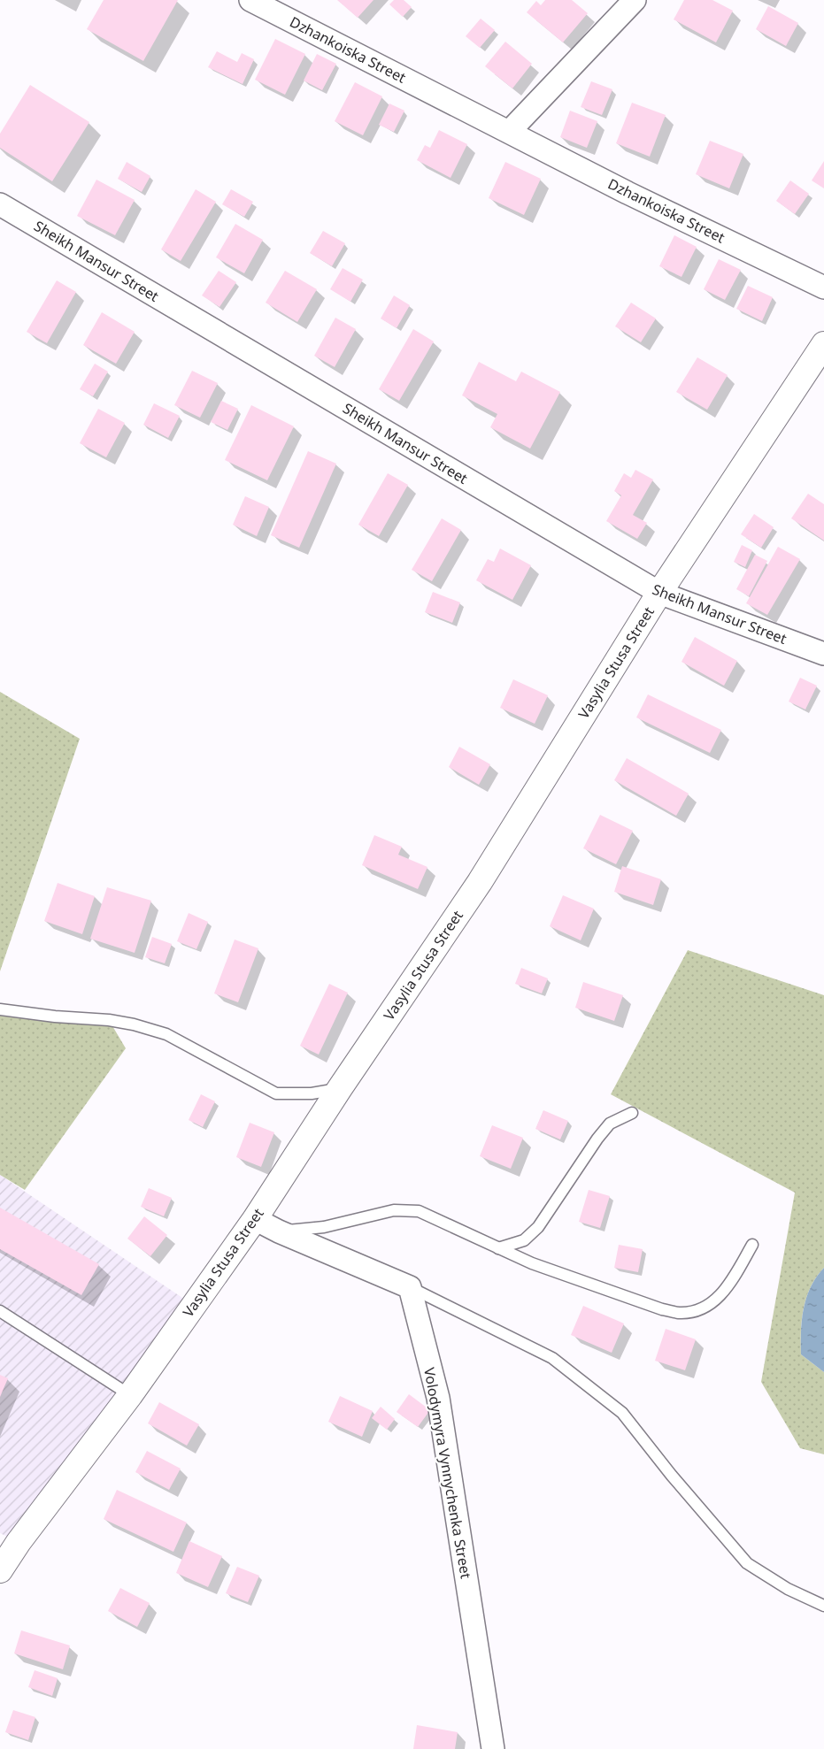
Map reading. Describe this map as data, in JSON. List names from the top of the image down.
{
  "streets": {
    "main road": ["Vasylia Stusa Street"],
    "street": ["Dzhankoiska Street", "Sheikh Mansur Street", "Volodymyra Vynnychenka Street"]
  },
  "crossings": [
    ["Sheikh Mansur Street", "Vasylia Stusa Street"]
  ]
}
